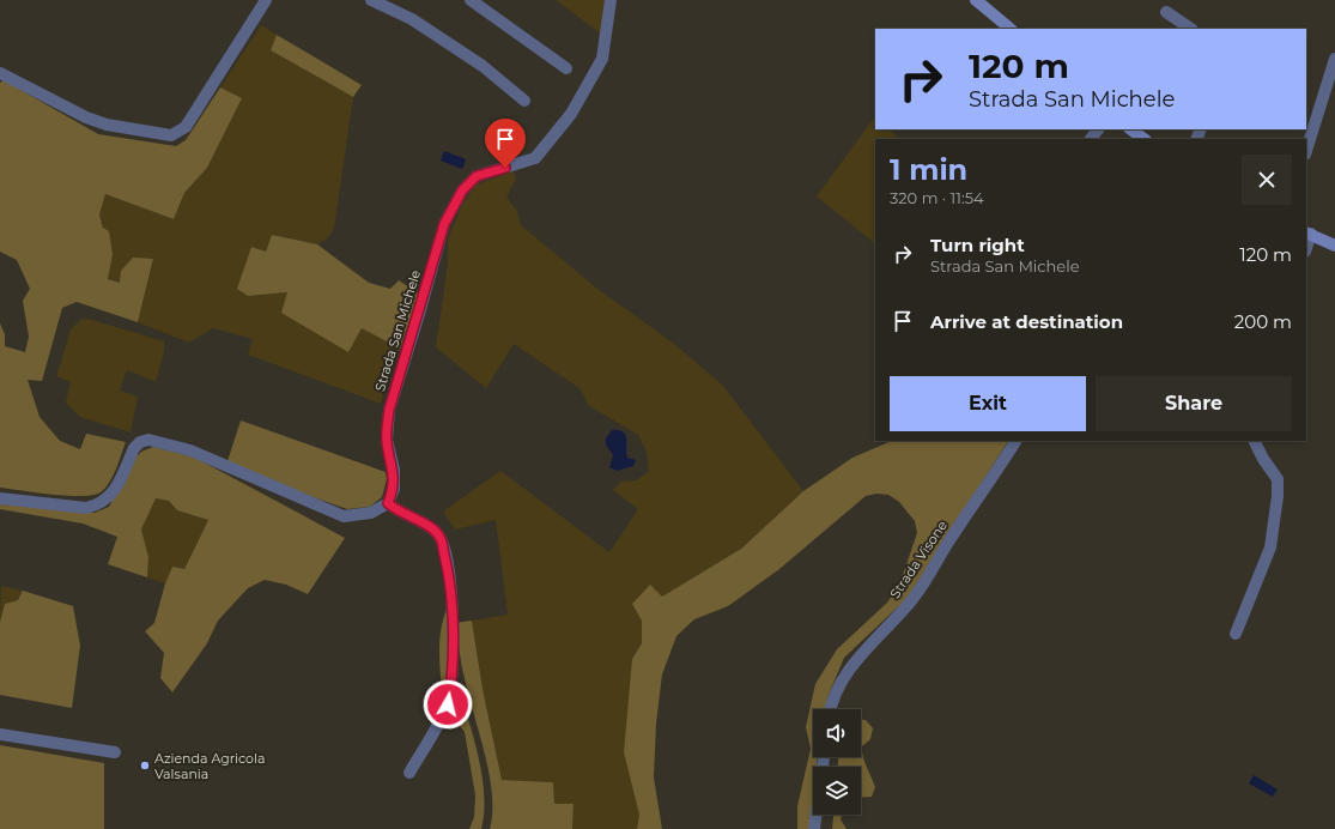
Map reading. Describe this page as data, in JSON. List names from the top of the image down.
{
  "streets": {
    "street": ["Strada San Michele", "Strada Visone"]
  },
  "places": ["Azienda Agricola Valsania"],
  "page": {
    "turn": ["120 m", "Strada San Michele"],
    "heading": ["1 min", "320 m · 11:54"],
    "list": [
      {
        "name": "Turn right",
        "note": "Strada San Michele",
        "value": "120 m"
      },
      {
        "name": "Arrive at destination",
        "value": "200 m"
      }
    ],
    "buttons": ["Exit", "Share"]
  }
}
